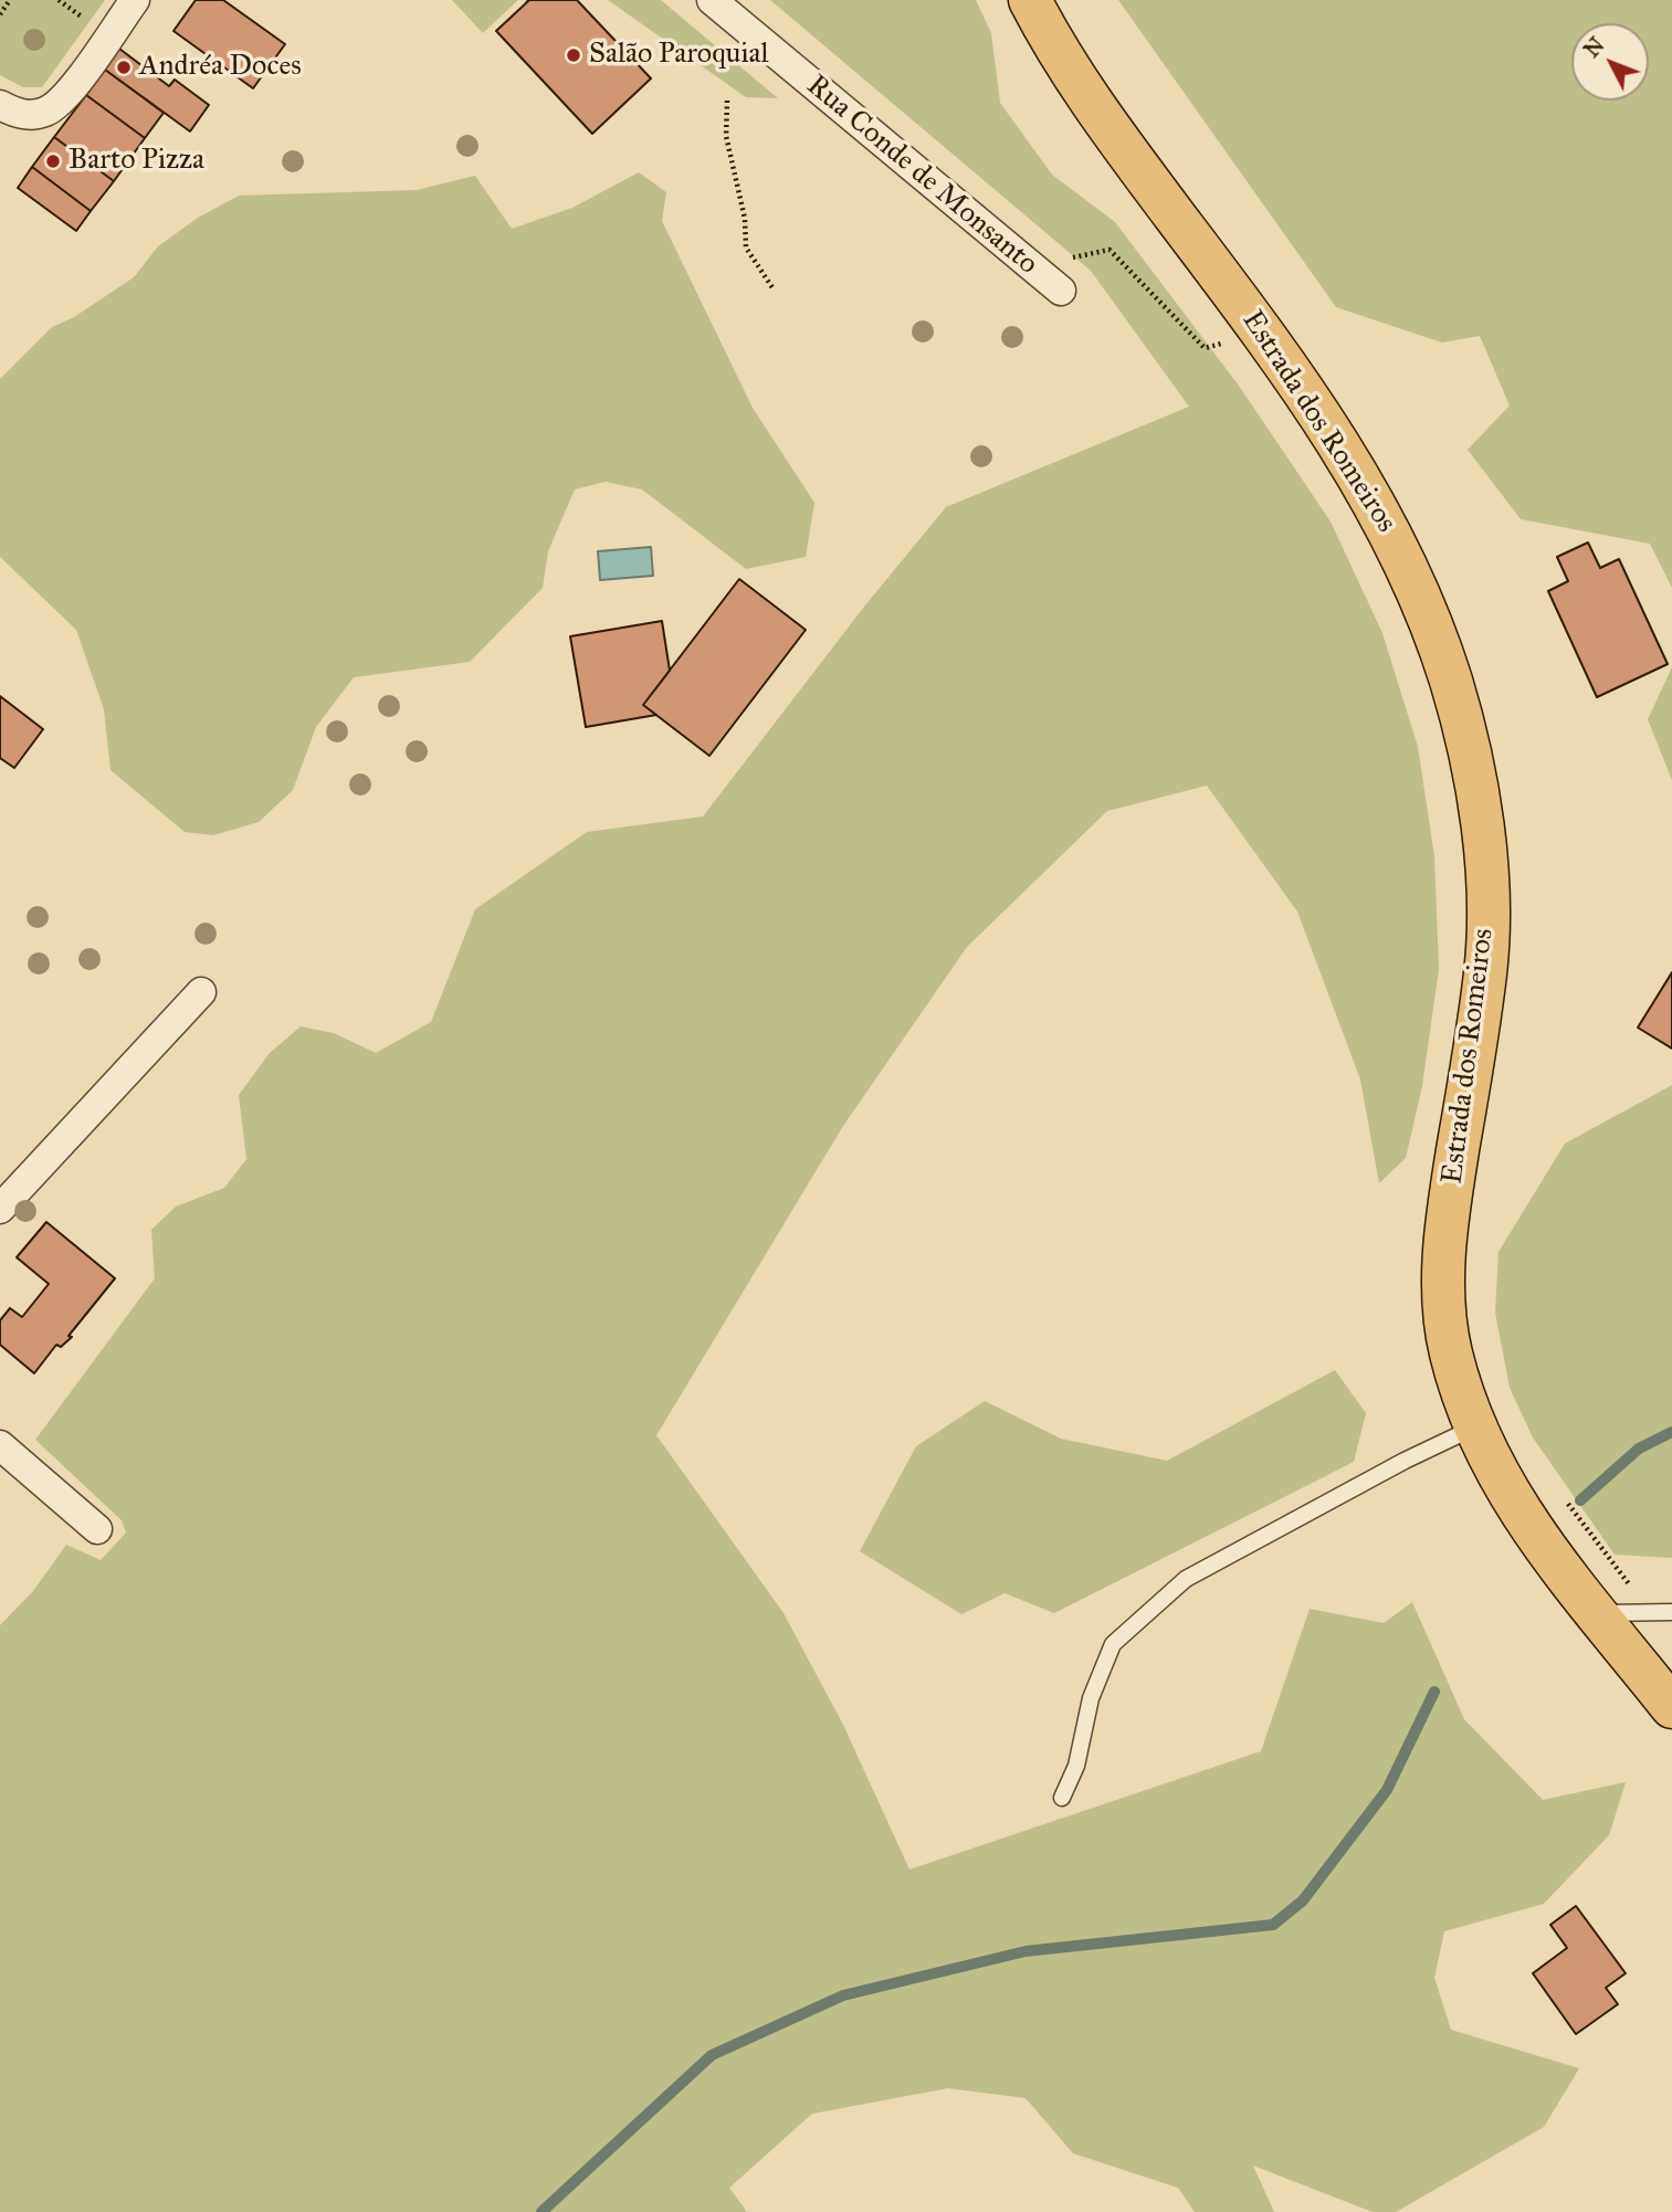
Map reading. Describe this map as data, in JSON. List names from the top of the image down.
{
  "streets": {
    "main road": ["Estrada dos Romeiros"],
    "street": ["Rua Conde de Monsanto"]
  },
  "places": ["Salão Paroquial", "Andréa Doces", "Barto Pizza"],
  "north": "top left"
}
